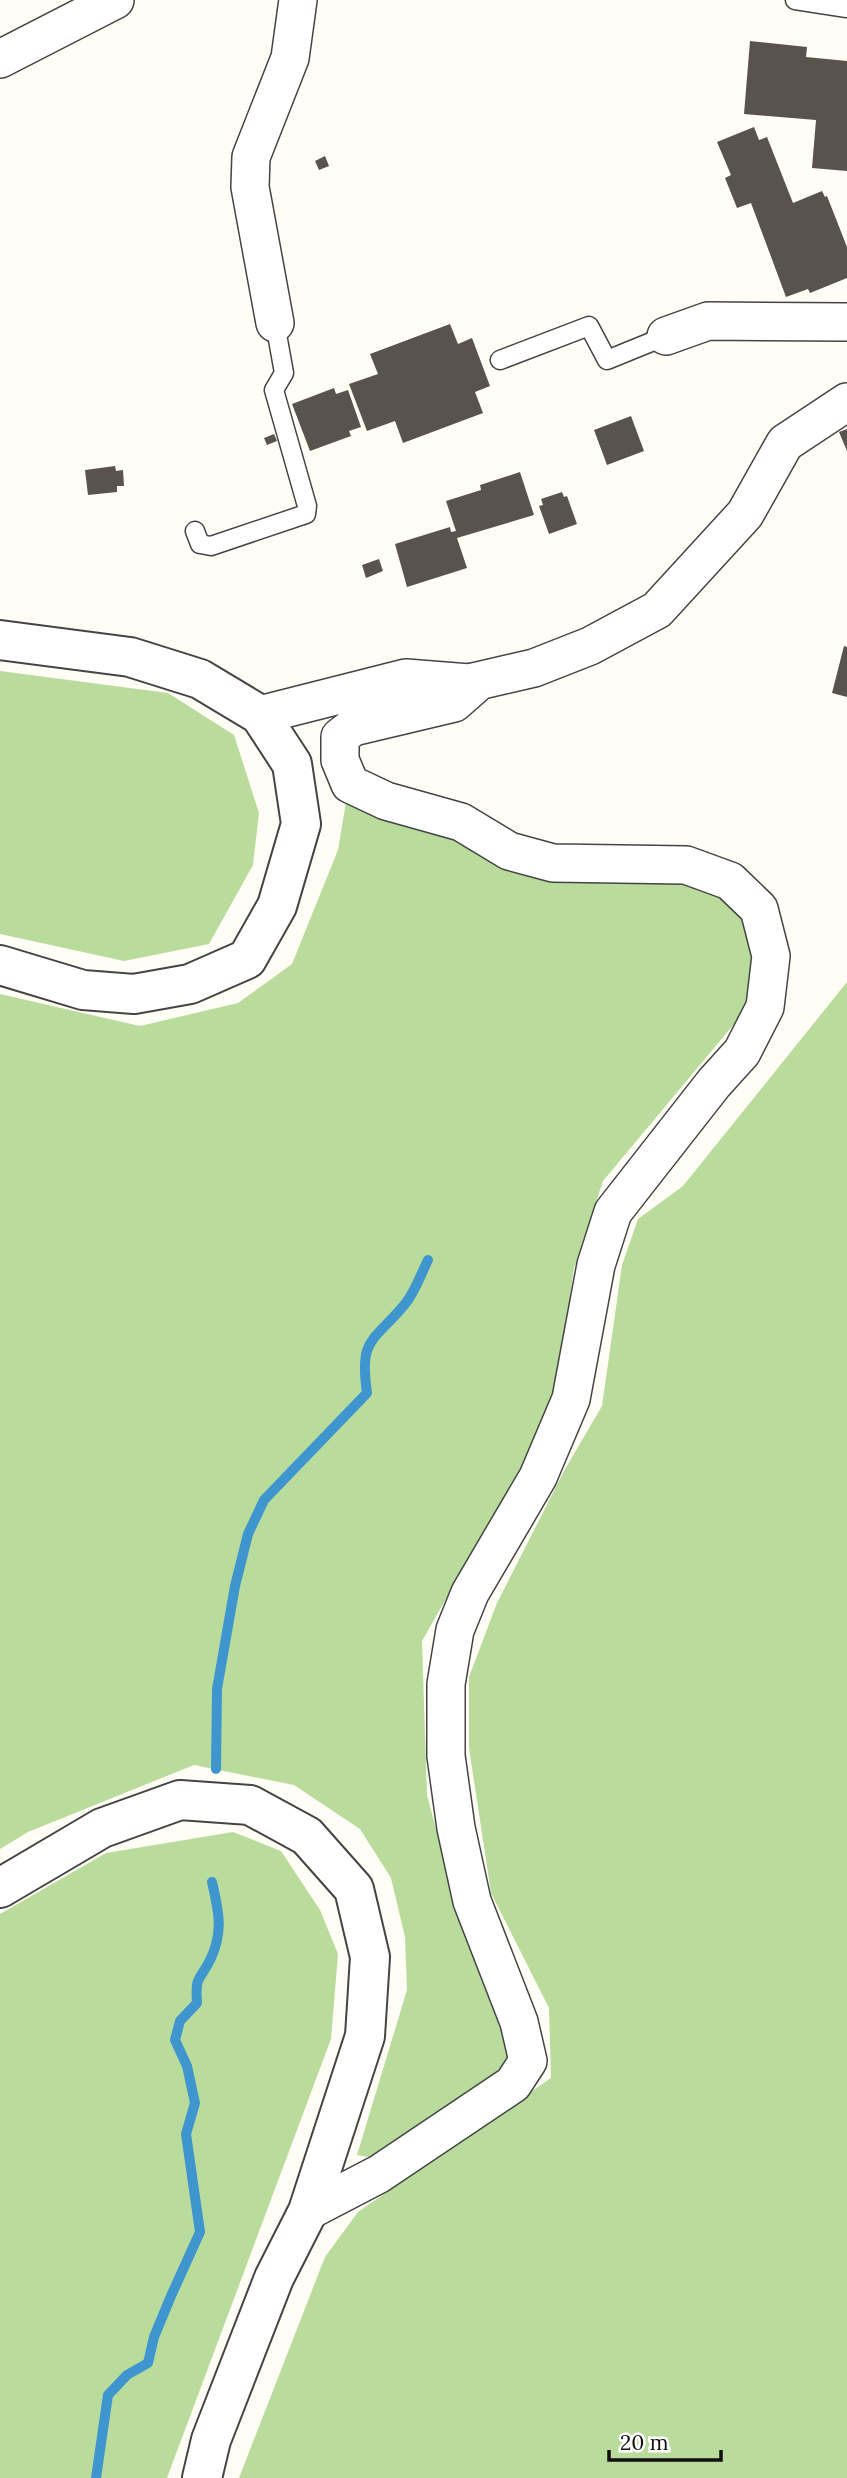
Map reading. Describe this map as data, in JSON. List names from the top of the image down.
{
  "scale_bar": "20 m"
}
